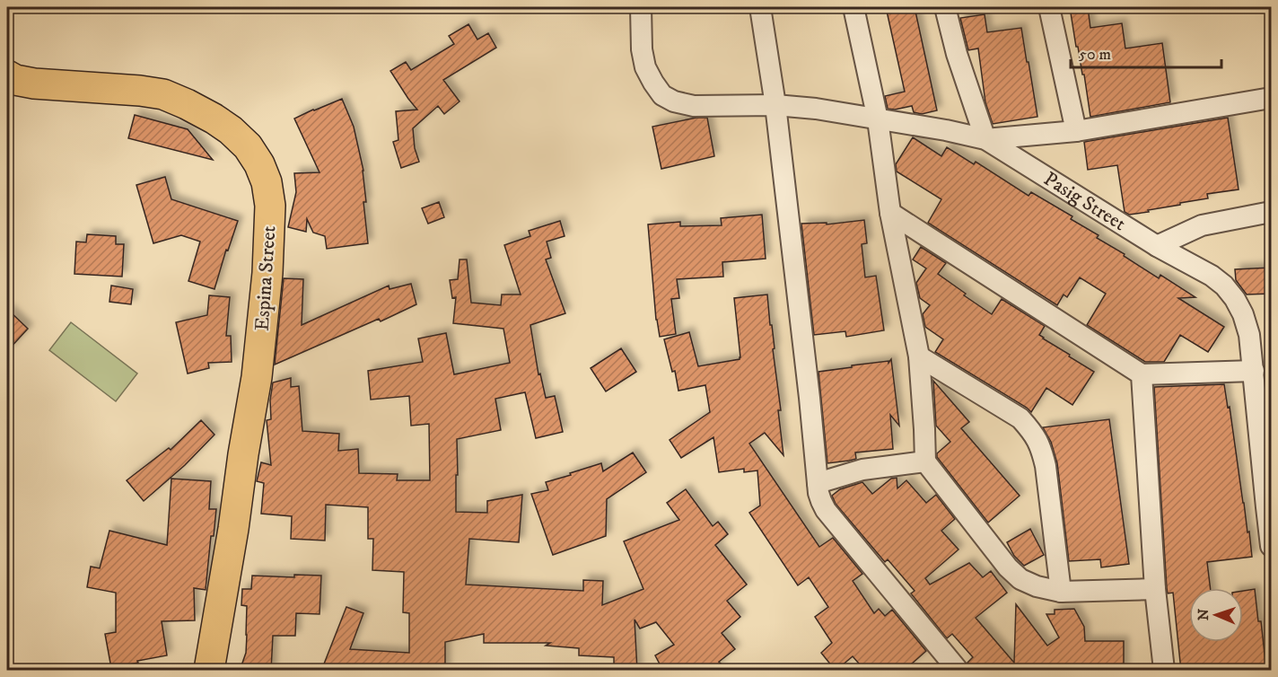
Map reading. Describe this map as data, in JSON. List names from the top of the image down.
{
  "streets": {
    "main road": ["Espina Street"],
    "street": ["Pasig Street"]
  },
  "scale_bar": "50 m",
  "north": "left"
}
